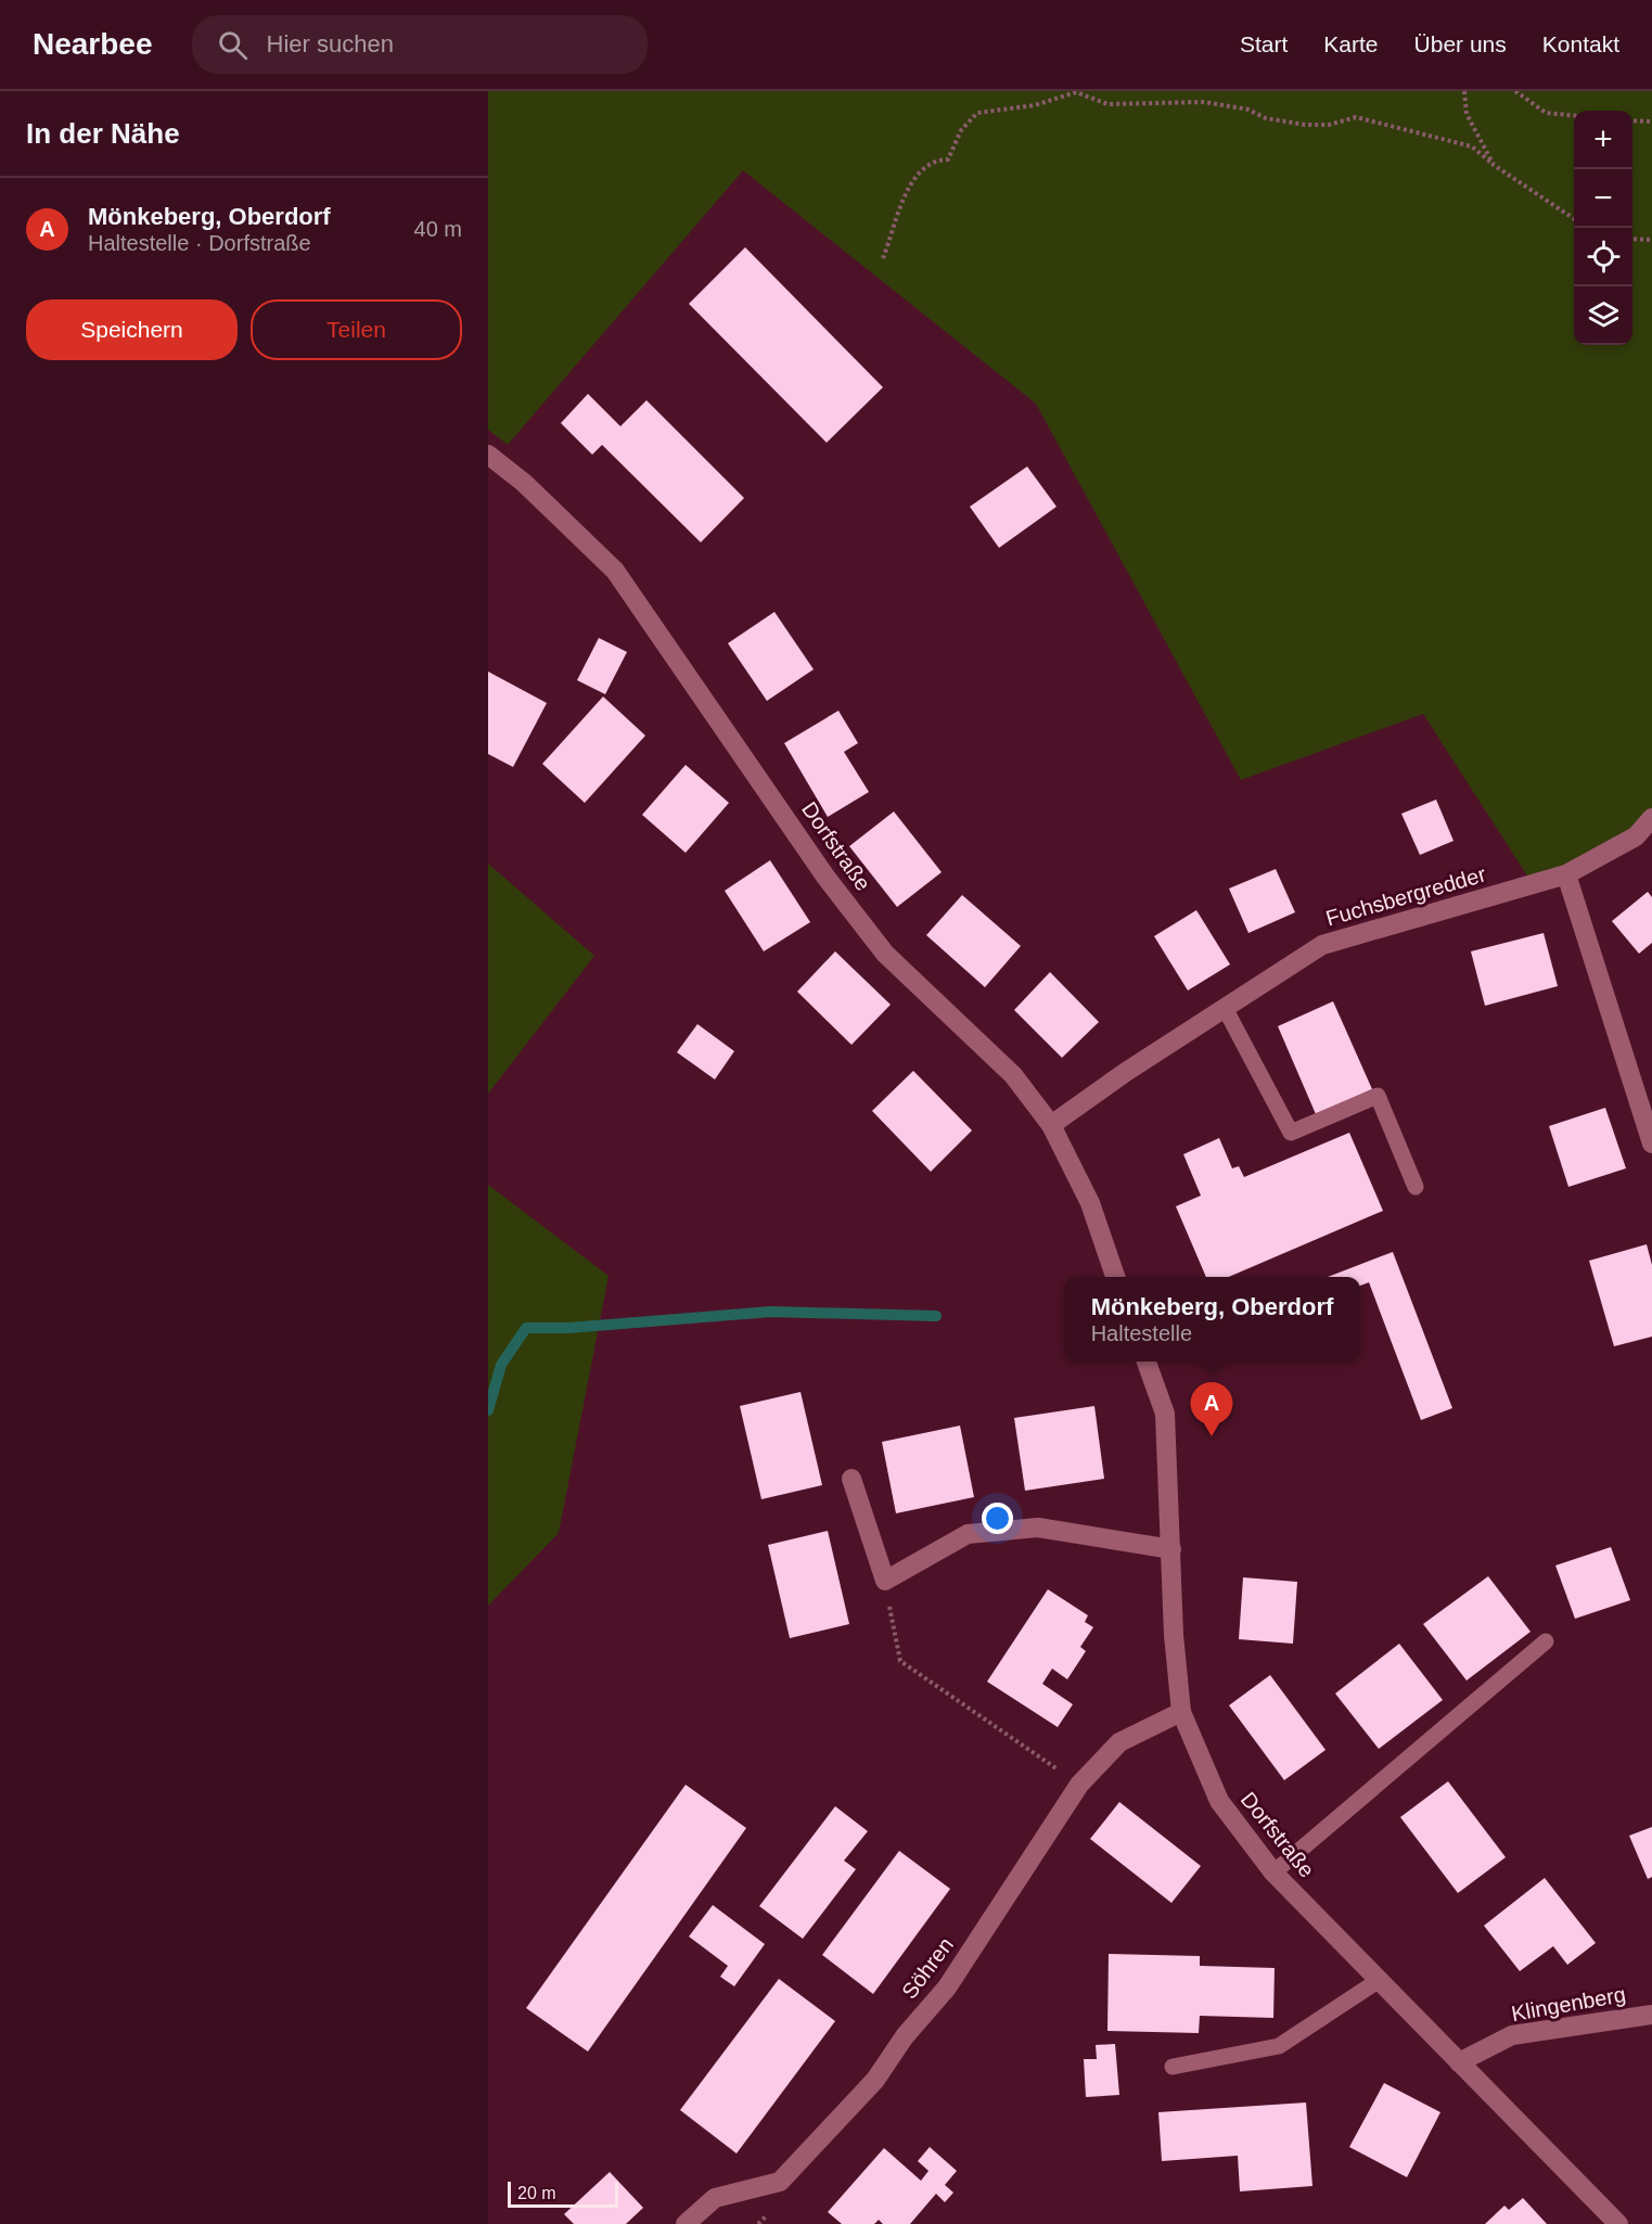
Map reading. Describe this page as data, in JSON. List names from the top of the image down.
{
  "streets": {
    "street": [
      "Dorfstraße",
      "Fuchsbergredder",
      "Söhren",
      "Klingenberg"
    ]
  },
  "crossings": [
    ["Dorfstraße", "Fuchsbergredder"],
    ["Dorfstraße", "Söhren"],
    ["Dorfstraße", "Klingenberg"]
  ],
  "scale_bar": "20 m",
  "page": {
    "header": "Nearbee",
    "search": "Hier suchen",
    "nav": [
      "Start",
      "Karte",
      "Über uns",
      "Kontakt"
    ],
    "heading": "In der Nähe",
    "map_buttons": ["+", "−"],
    "list": [
      {
        "mark": "A",
        "name": "Mönkeberg, Oberdorf",
        "note": "Haltestelle · Dorfstraße",
        "value": "40 m"
      }
    ],
    "buttons": ["Speichern", "Teilen"],
    "popup": ["Mönkeberg, Oberdorf", "Haltestelle"],
    "pins": "A",
    "scale": "20 m"
  }
}
